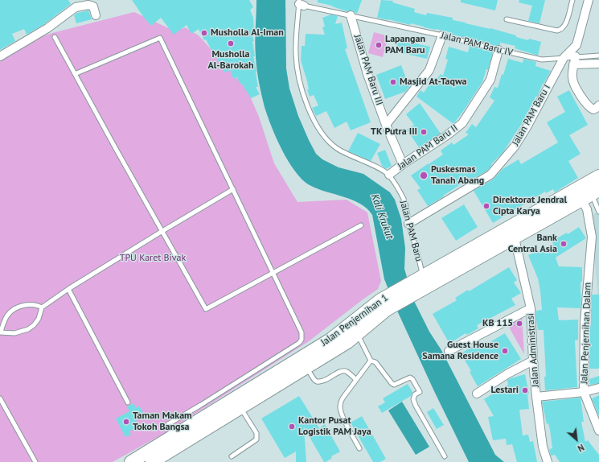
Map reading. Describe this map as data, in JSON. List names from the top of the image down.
{
  "streets": {
    "main road": ["Jalan Penjernihan 1"],
    "street": [
      "Jalan PAM Baru III",
      "Jalan PAM Baru I",
      "Jalan PAM Baru II",
      "Jalan Penjernihan Dalam",
      "Jalan Administrasi"
    ],
    "lane": ["Jalan PAM Baru IV", "Jalan PAM Baru"]
  },
  "crossings": [
    ["Jalan PAM Baru IV", "Jalan PAM Baru III"],
    ["Jalan PAM Baru IV", "Jalan PAM Baru I"],
    ["Jalan PAM Baru IV", "Jalan PAM Baru II"],
    ["Jalan PAM Baru IV", "Jalan PAM Baru"],
    ["Jalan PAM Baru III", "Jalan PAM Baru II"],
    ["Jalan PAM Baru I", "Jalan PAM Baru"],
    ["Jalan PAM Baru II", "Jalan PAM Baru"],
    ["Jalan PAM Baru", "Jalan Penjernihan 1"],
    ["Jalan Penjernihan 1", "Jalan Penjernihan Dalam"],
    ["Jalan Penjernihan 1", "Jalan Administrasi"],
    ["Jalan Penjernihan Dalam", "Jalan Administrasi"]
  ],
  "water": ["Kali Krukut"],
  "parks": ["TPU Karet Bivak"],
  "places": [
    "Musholla Al-Iman",
    "Musholla Al-Barokah",
    "Lapangan PAM Baru",
    "Masjid At-Taqwa",
    "TK Putra III",
    "Puskesmas Tanah Abang",
    "Direktorat Jendral Cipta Karya",
    "Bank Central Asia",
    "KB 115",
    "Guest House Samana Residence",
    "Lestari",
    "Taman Makam Tokoh Bangsa",
    "Kantor Pusat Logistik PAM Jaya"
  ],
  "north": "bottom right"
}
